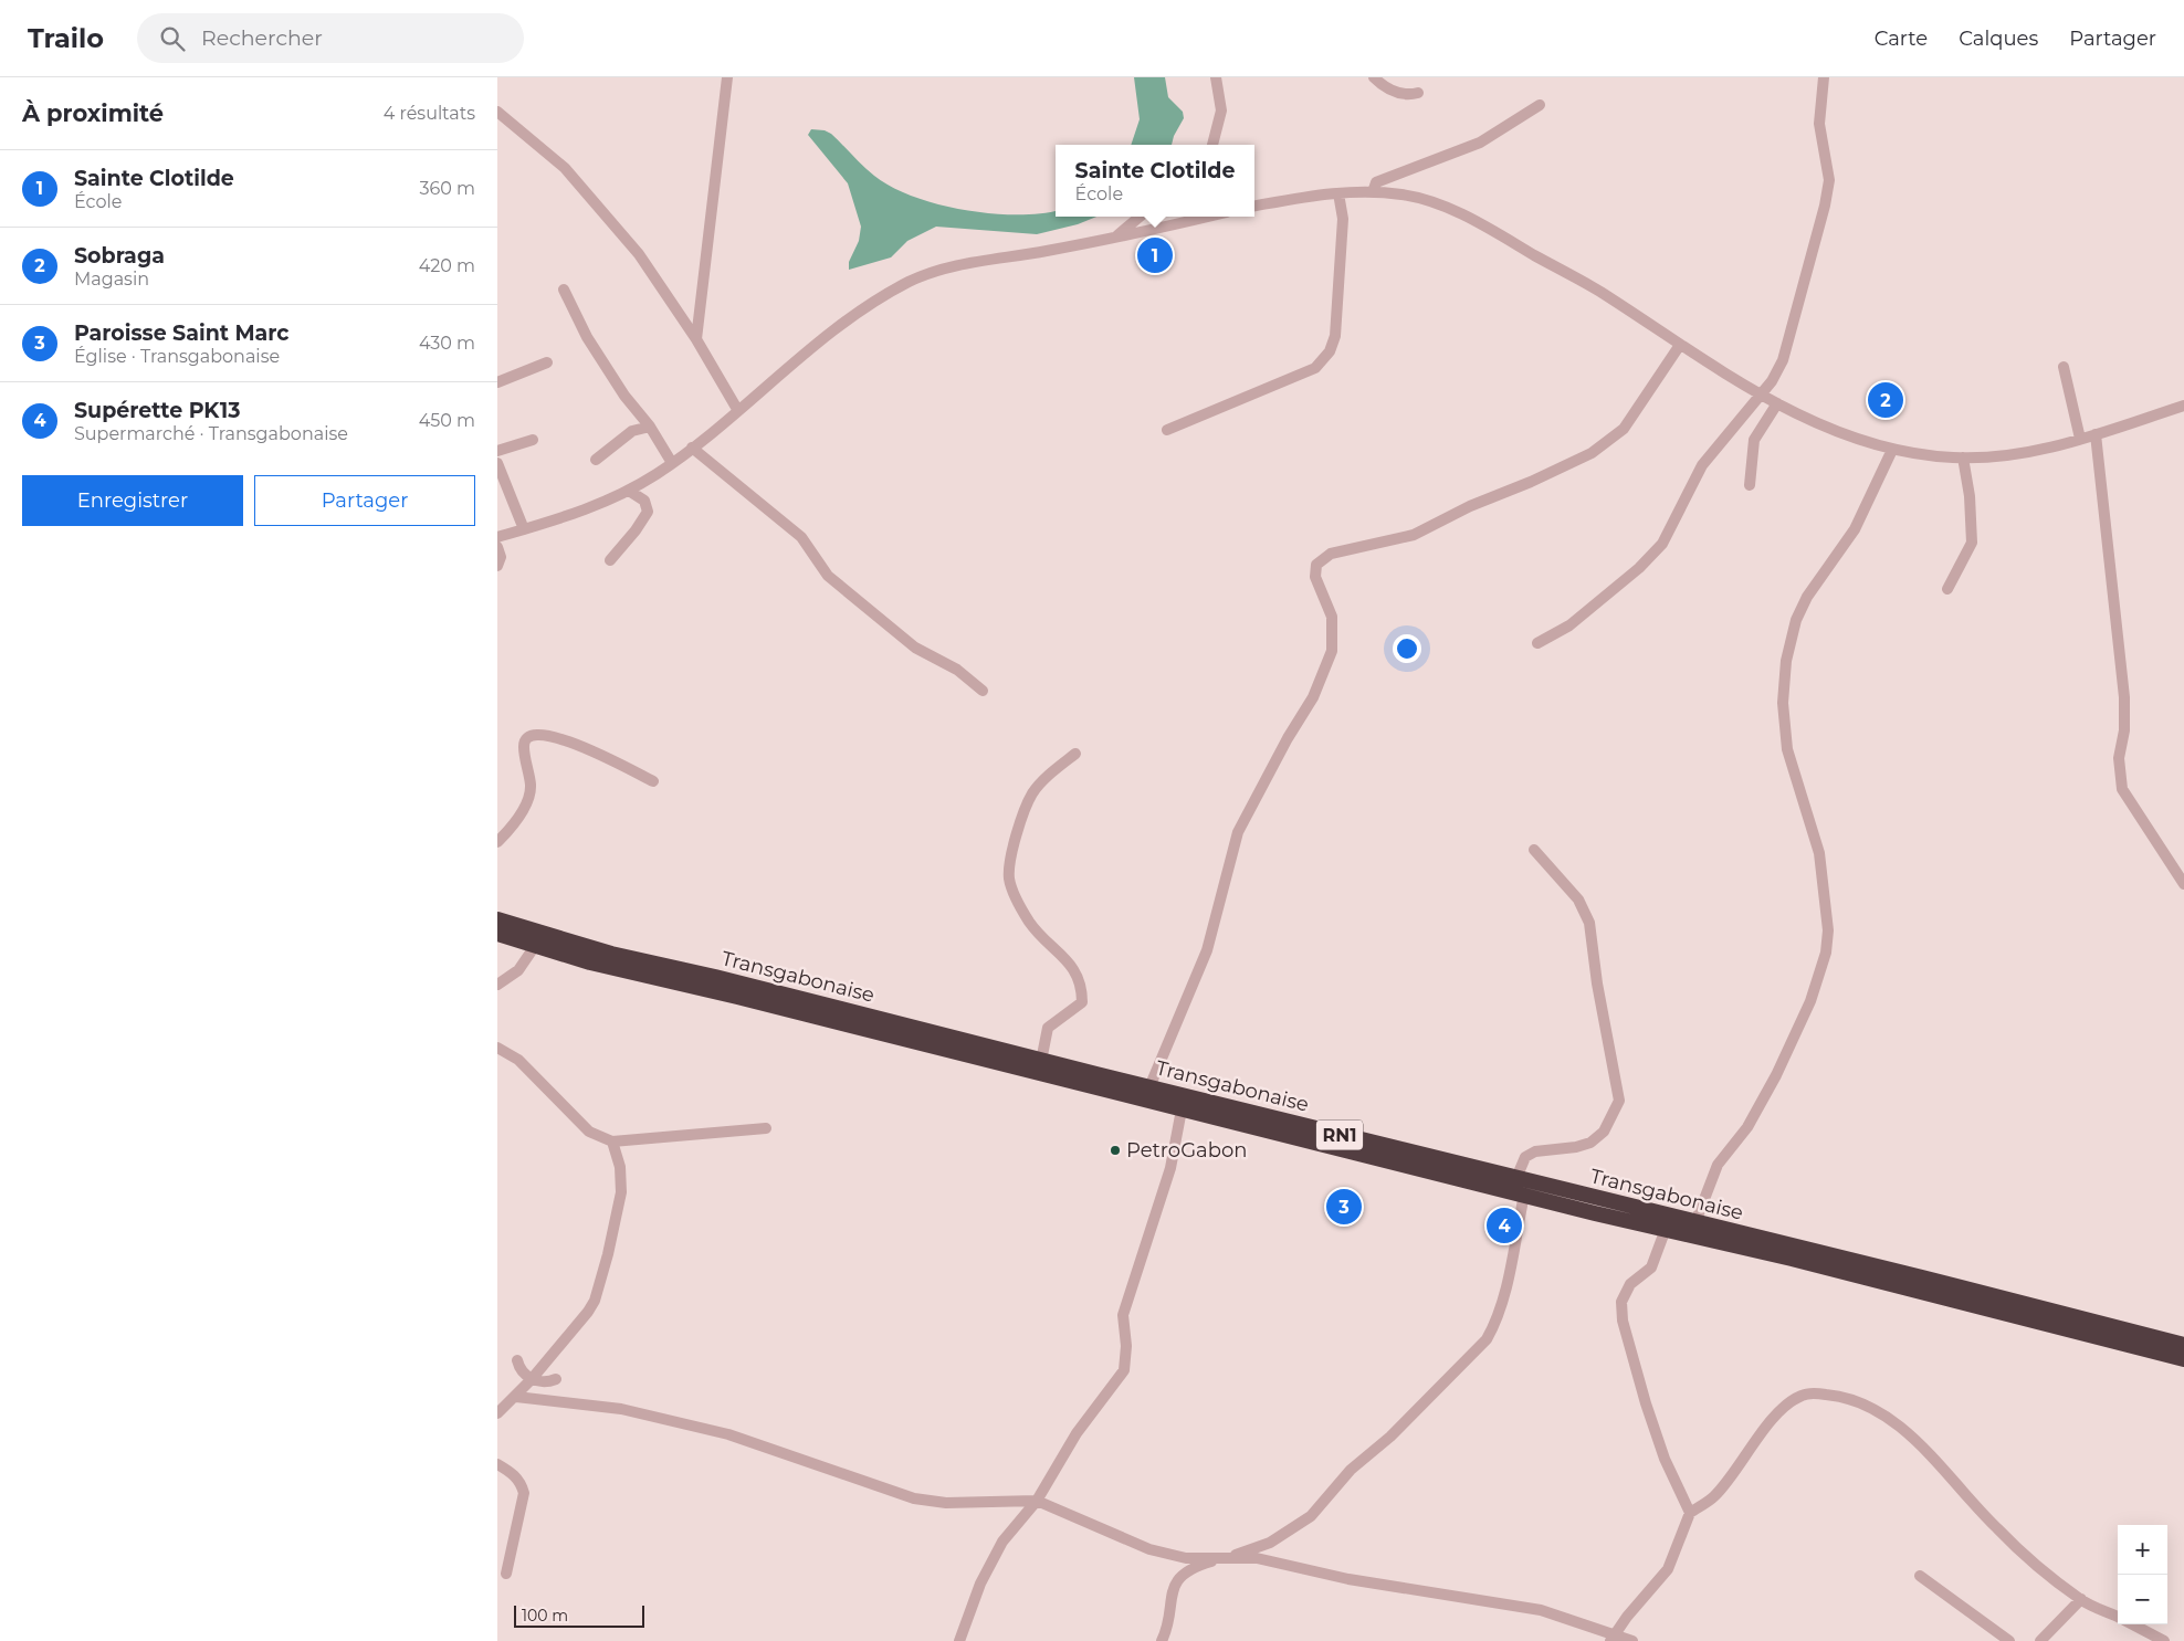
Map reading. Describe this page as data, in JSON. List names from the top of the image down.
{
  "streets": {
    "highway": ["Transgabonaise", "RN1"]
  },
  "places": ["PetroGabon"],
  "scale_bar": "100 m",
  "page": {
    "header": "Trailo",
    "search": "Rechercher",
    "nav": ["Carte", "Calques", "Partager"],
    "heading": ["À proximité", "4 résultats"],
    "popup": ["Sainte Clotilde", "École"],
    "list": [
      {
        "mark": "1",
        "name": "Sainte Clotilde",
        "note": "École",
        "value": "360 m"
      },
      {
        "mark": "2",
        "name": "Sobraga",
        "note": "Magasin",
        "value": "420 m"
      },
      {
        "mark": "3",
        "name": "Paroisse Saint Marc",
        "note": "Église · Transgabonaise",
        "value": "430 m"
      },
      {
        "mark": "4",
        "name": "Supérette PK13",
        "note": "Supermarché · Transgabonaise",
        "value": "450 m"
      }
    ],
    "pins": [
      "1",
      "2",
      "3",
      "4"
    ],
    "buttons": ["Enregistrer", "Partager"],
    "map_buttons": ["+", "−"],
    "scale": "100 m"
  }
}
